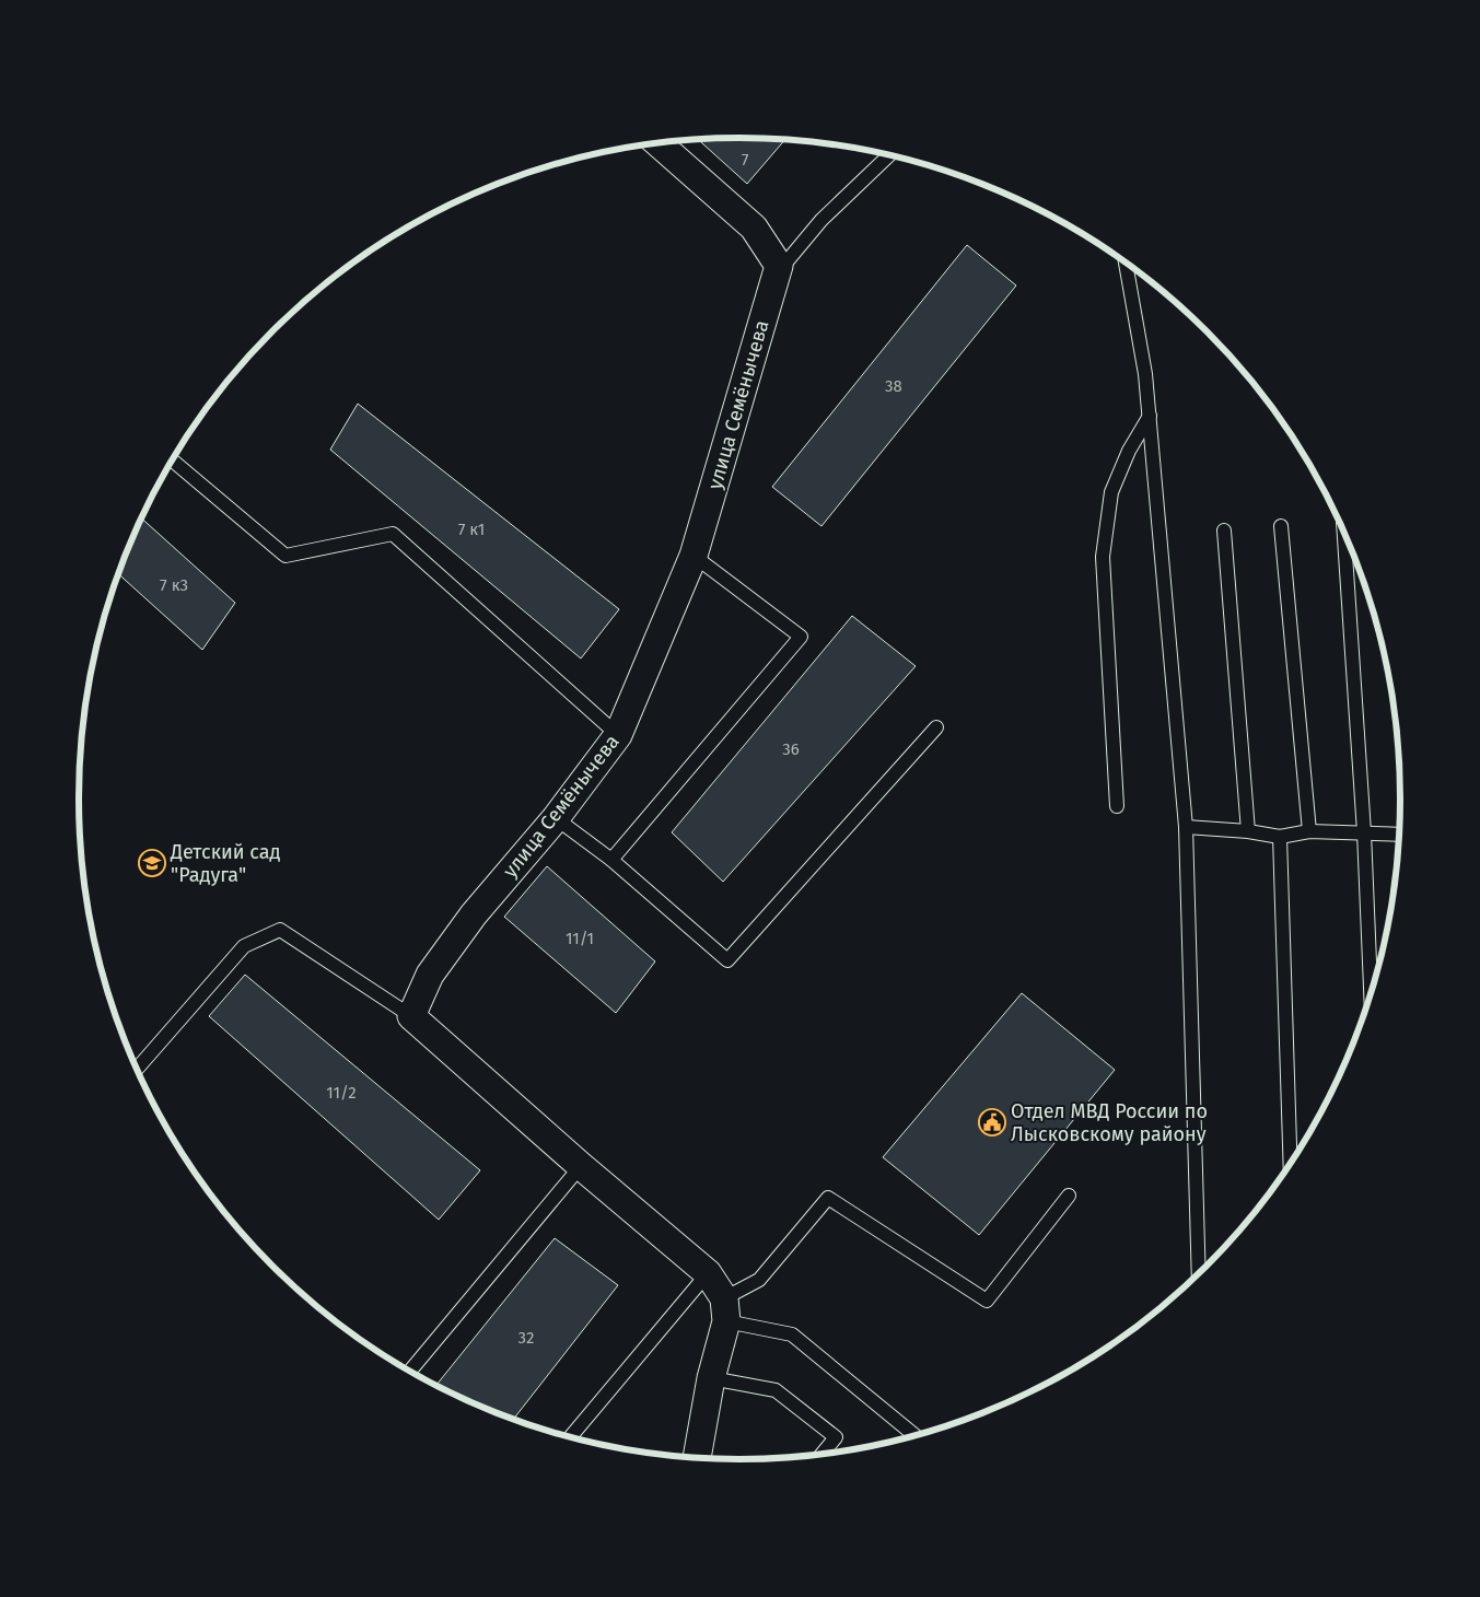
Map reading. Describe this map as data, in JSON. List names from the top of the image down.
{
  "streets": {
    "street": ["улица Семёнычева"]
  },
  "places": {
    "school or university": ["Детский сад \"Радуга\""],
    "public building": ["Отдел МВД России по Лысковскому району"]
  },
  "house_numbers": [
    "7",
    "38",
    "7 к1",
    "7 к3",
    "36",
    "11/1",
    "11/2",
    "32"
  ]
}
